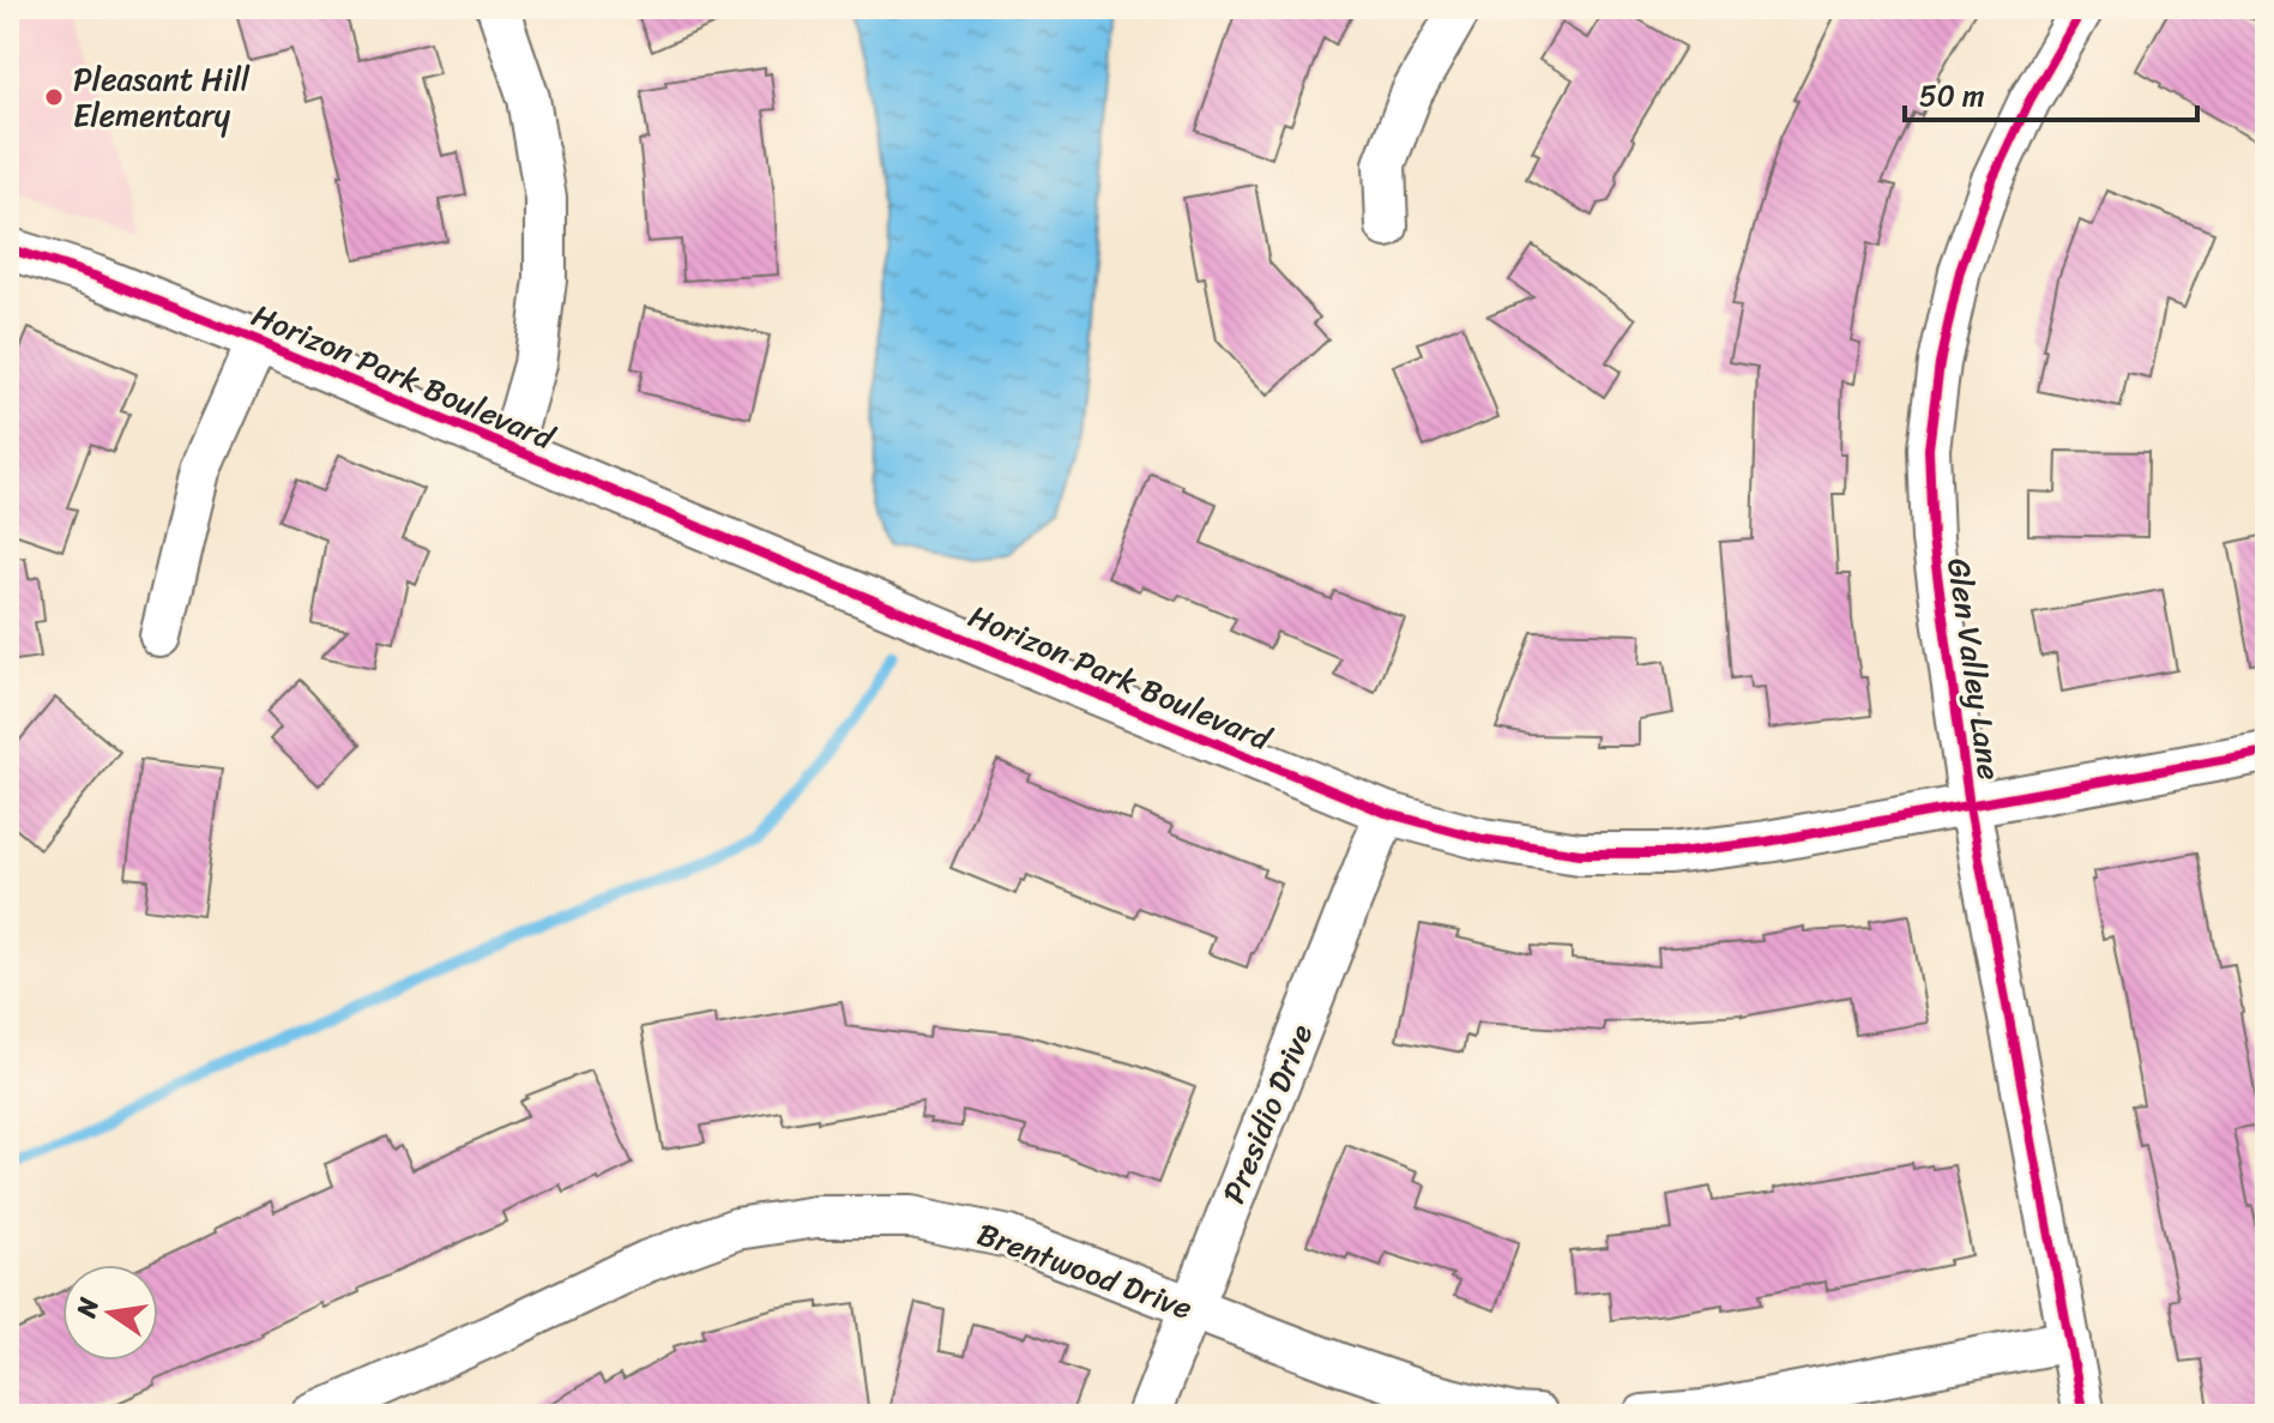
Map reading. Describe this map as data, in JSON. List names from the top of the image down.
{
  "streets": {
    "street": [
      "Horizon Park Boulevard",
      "Glen Valley Lane",
      "Presidio Drive",
      "Brentwood Drive"
    ]
  },
  "crossings": [
    ["Horizon Park Boulevard", "Glen Valley Lane"],
    ["Horizon Park Boulevard", "Presidio Drive"],
    ["Presidio Drive", "Brentwood Drive"]
  ],
  "places": ["Pleasant Hill Elementary"],
  "scale_bar": "50 m",
  "north": "left"
}
